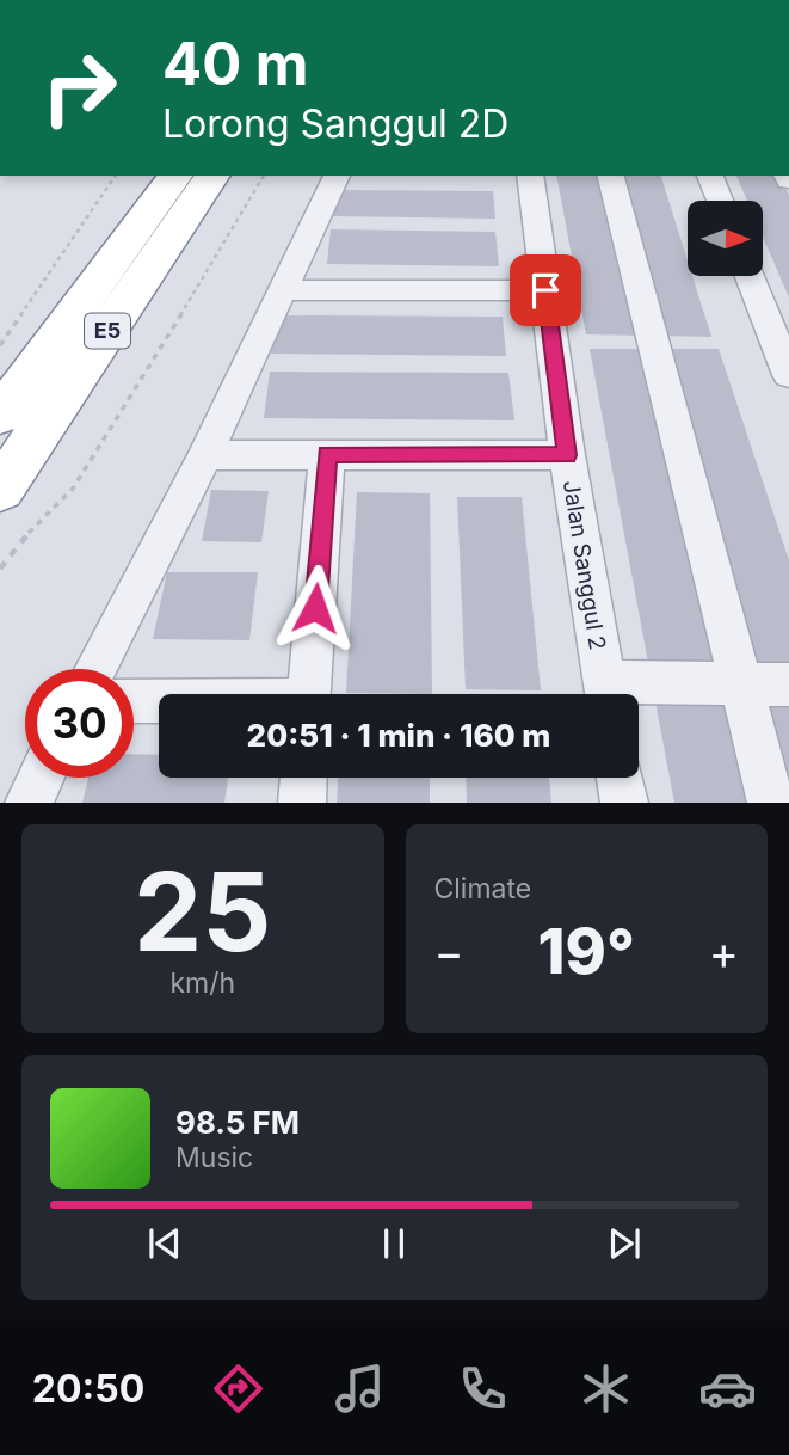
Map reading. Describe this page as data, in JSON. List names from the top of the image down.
{
  "streets": {
    "highway": ["E5"],
    "street": ["Jalan Sanggul 2"]
  },
  "north": "right",
  "page": {
    "turn": ["40 m", "Lorong Sanggul 2D"],
    "limit": "30",
    "trip": "20:51 · 1 min · 160 m",
    "tile": [
      ["25", "km/h"],
      "Climate"
    ],
    "heat": ["−", "19°", "+"],
    "song": ["98.5 FM", "Music"],
    "tabs": "20:50"
  }
}
